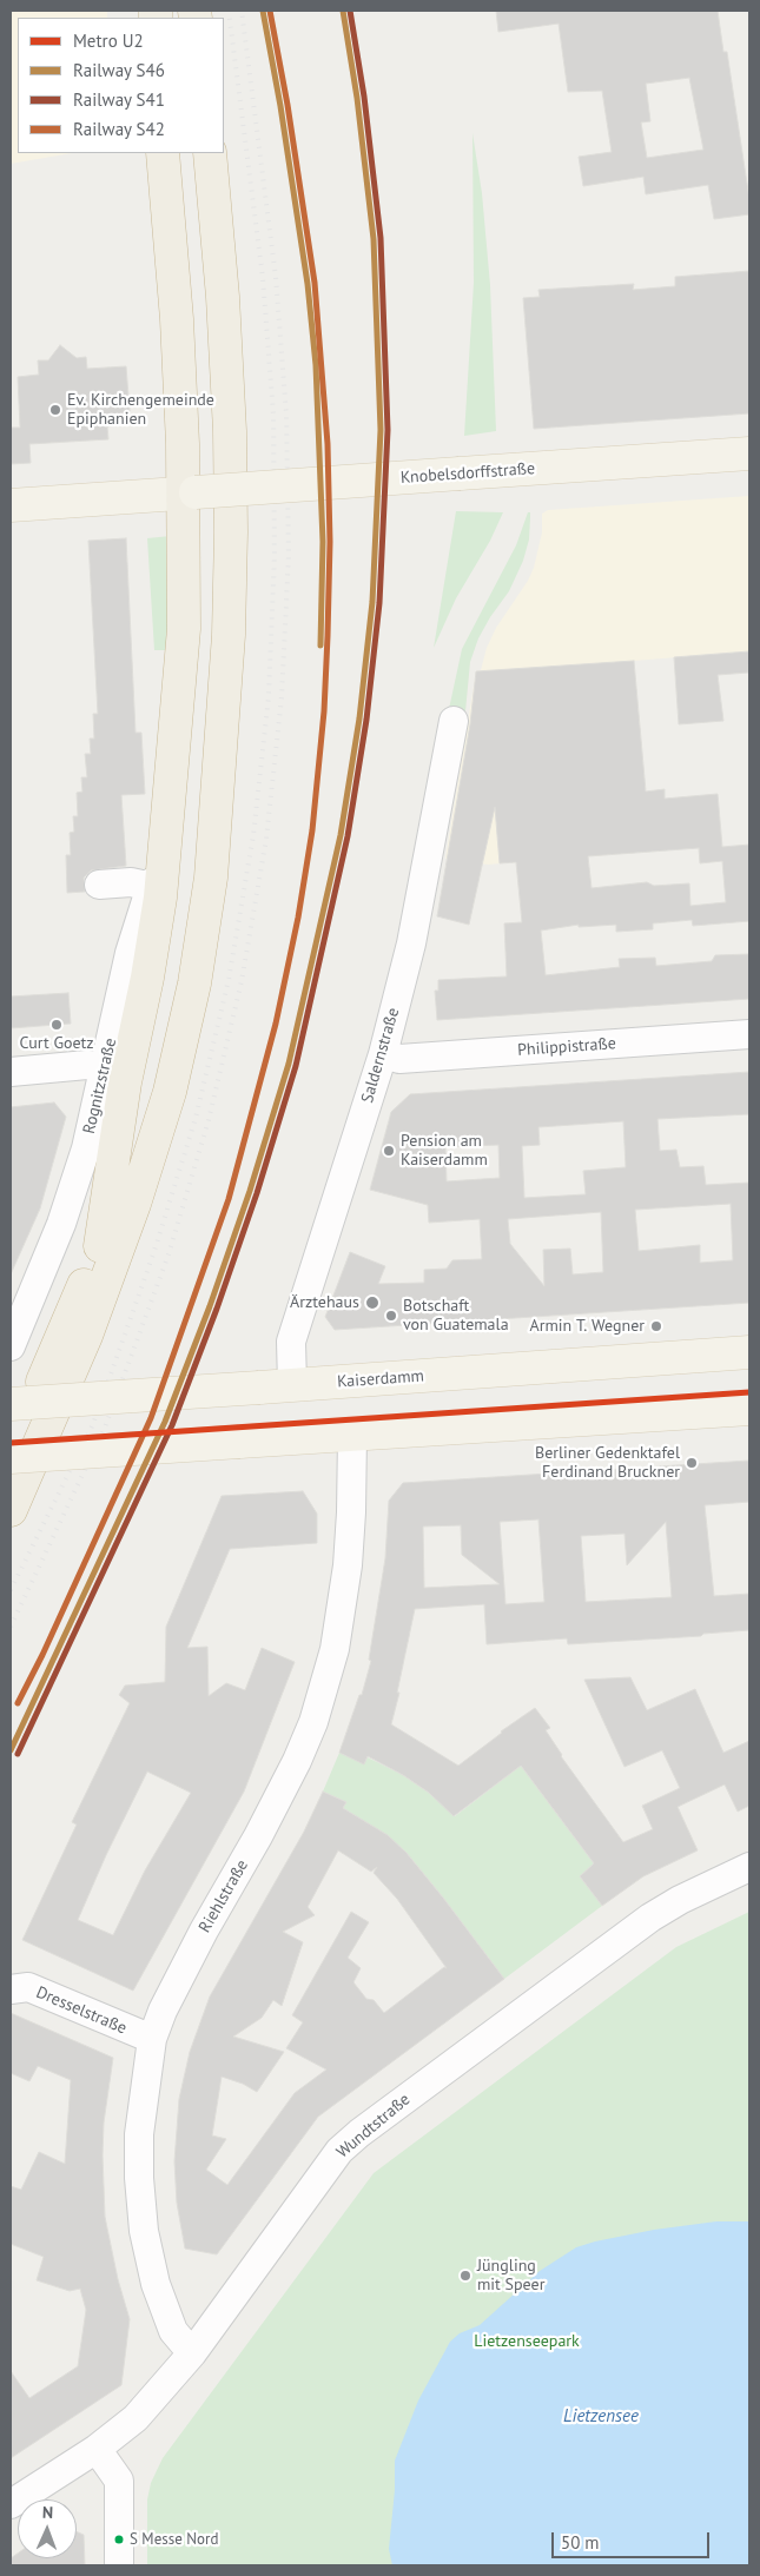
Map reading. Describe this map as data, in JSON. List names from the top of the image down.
{
  "streets": {
    "main road": ["Knobelsdorffstraße", "Kaiserdamm"],
    "street": [
      "Philippistraße",
      "Saldernstraße",
      "Rognitzstraße",
      "Riehlstraße",
      "Dresselstraße",
      "Wundtstraße"
    ]
  },
  "crossings": [
    ["Philippistraße", "Saldernstraße"],
    ["Saldernstraße", "Kaiserdamm"],
    ["Riehlstraße", "Dresselstraße"],
    ["Riehlstraße", "Wundtstraße"]
  ],
  "water": ["Lietzensee"],
  "parks": ["Lietzenseepark"],
  "places": [
    "Ev. Kirchengemeinde Epiphanien",
    "Curt Goetz",
    "Pension am Kaiserdamm",
    "Ärztehaus",
    "Botschaft von Guatemala",
    "Armin T. Wegner",
    "Berliner Gedenktafel Ferdinand Bruckner",
    "Jüngling mit Speer",
    "S Messe Nord"
  ],
  "lines": [
    "rail line S46",
    "rail line S41",
    "rail line S42",
    "metro line U2"
  ],
  "legend": [
    "Metro U2",
    "Railway S46",
    "Railway S41",
    "Railway S42"
  ],
  "scale_bar": "50 m",
  "north": "top"
}
